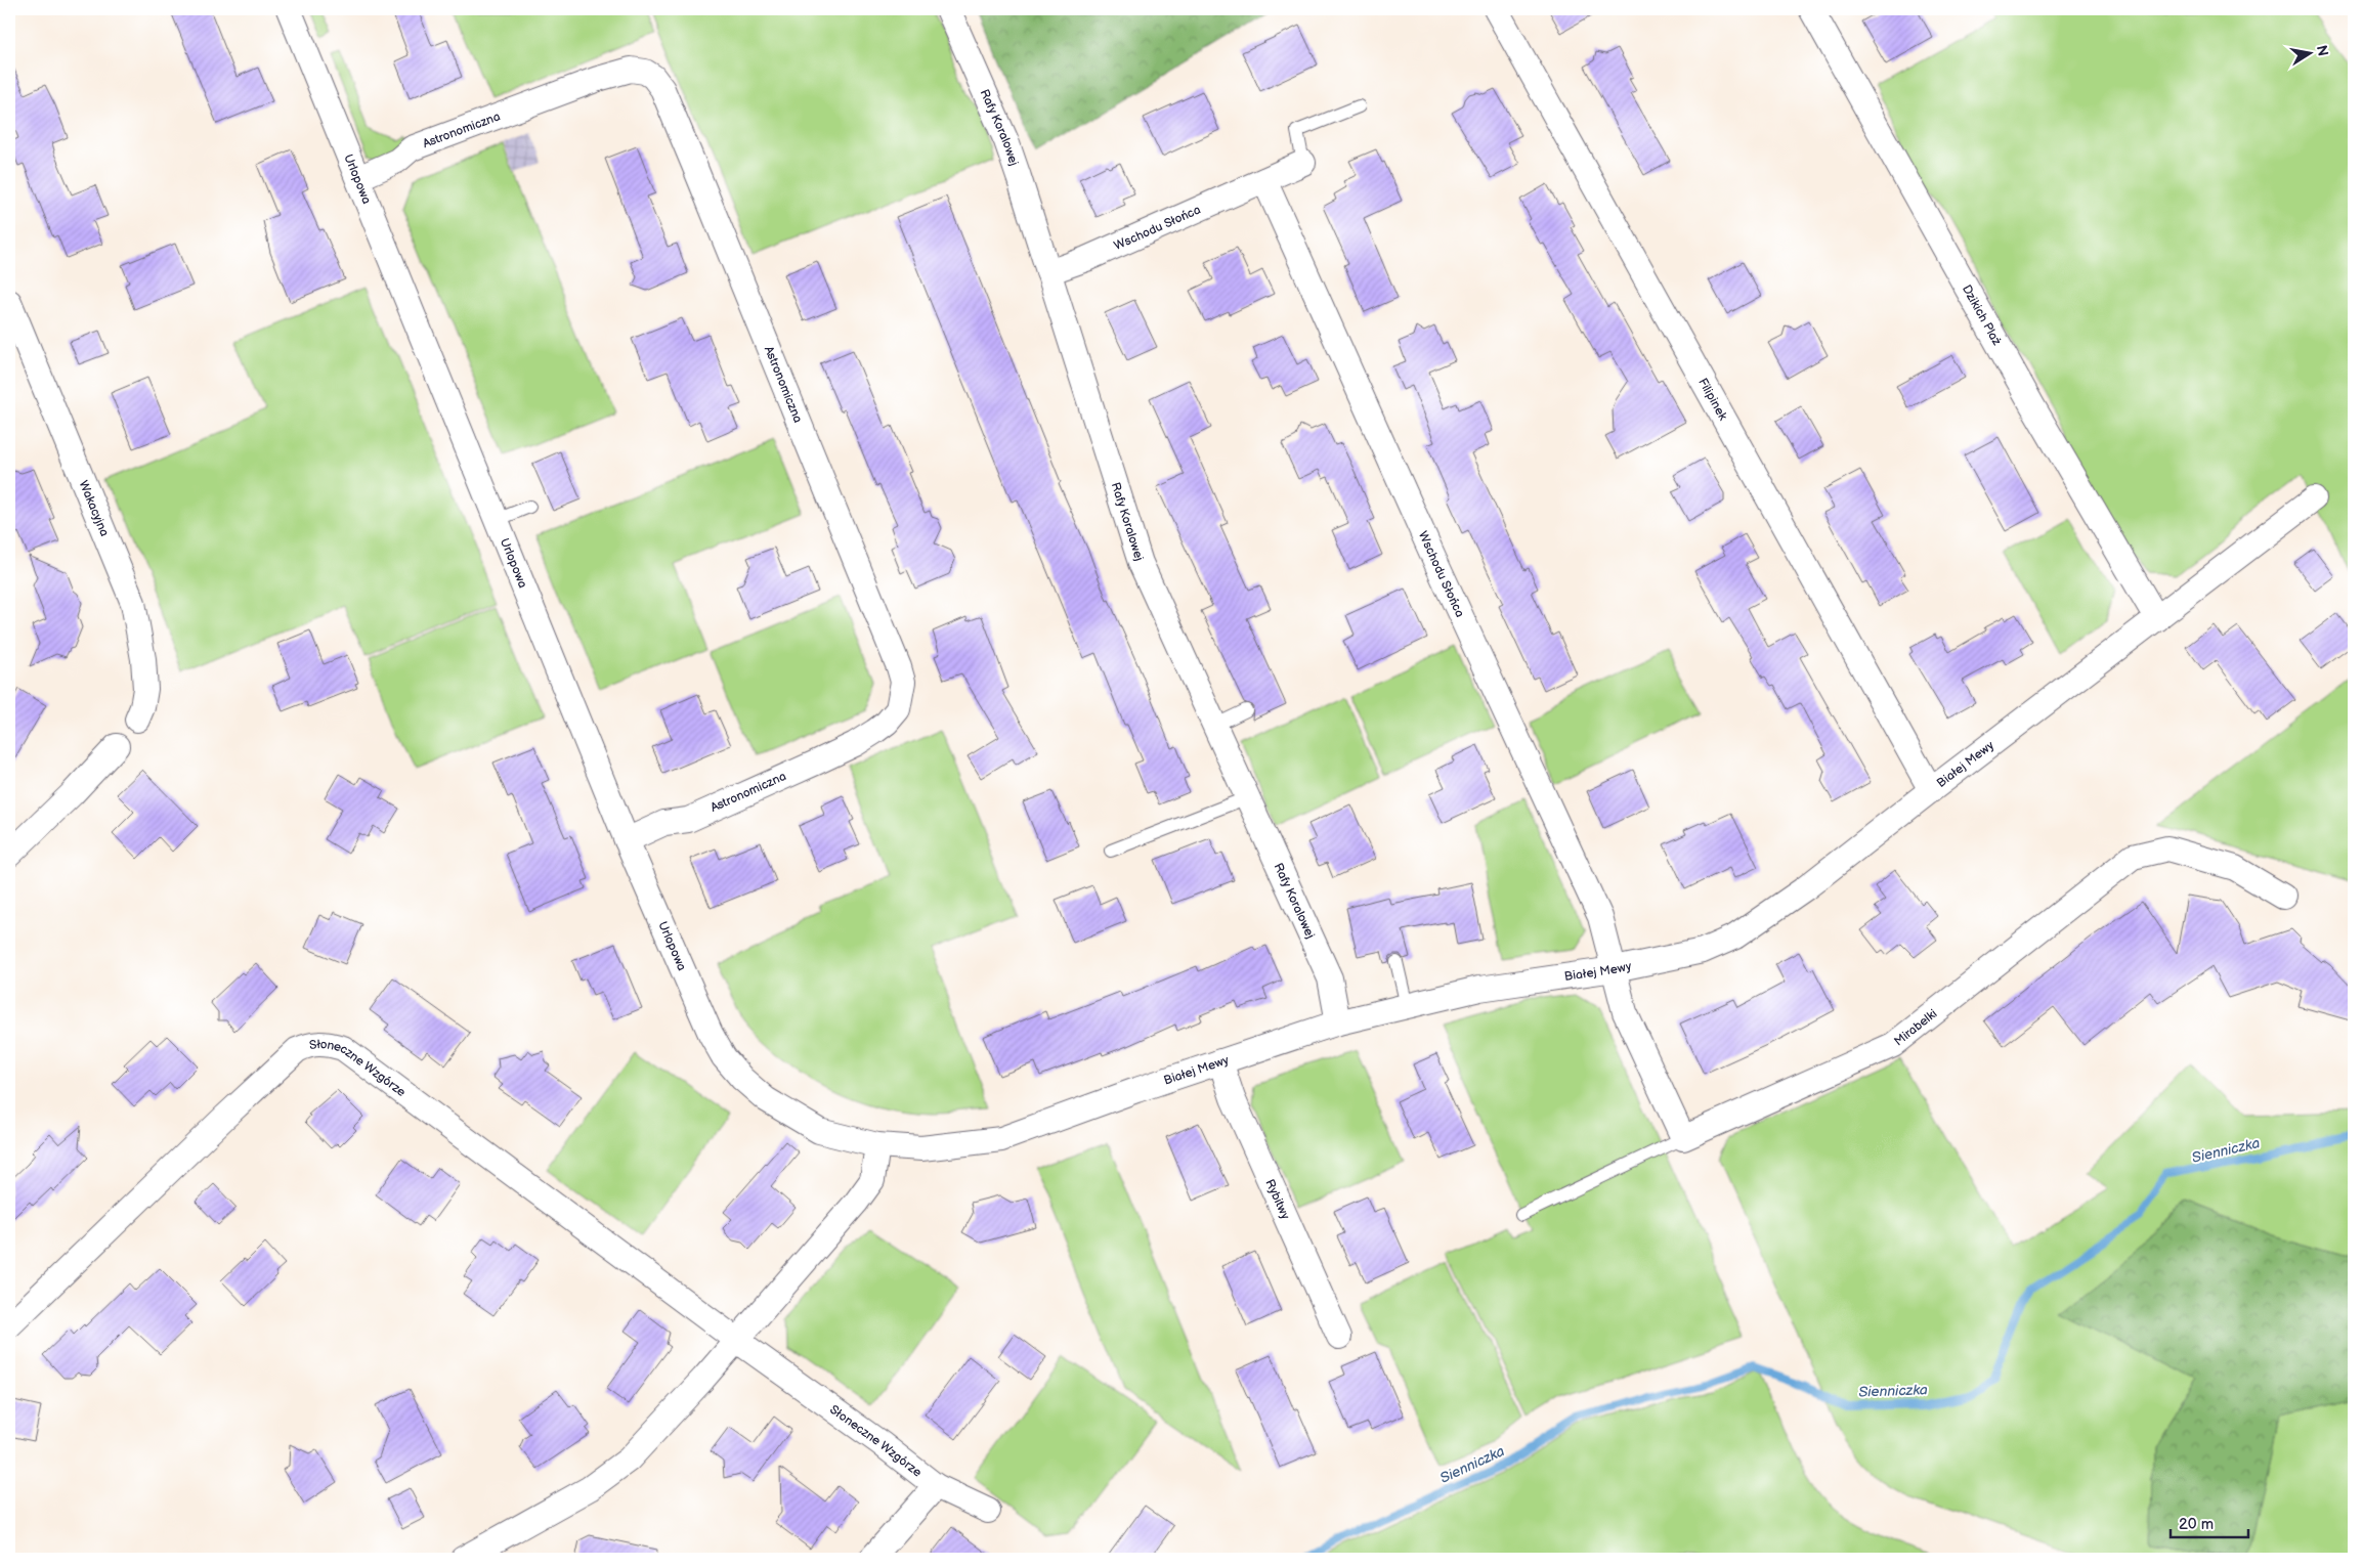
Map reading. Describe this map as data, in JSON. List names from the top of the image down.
{
  "streets": {
    "street": [
      "Rafy Koralowej",
      "Astronomiczna",
      "Urlopowa",
      "Wschodu Słońca",
      "Dzikich Plaż",
      "Filipinek",
      "Wakacyjna",
      "Białej Mewy",
      "Mirabelki",
      "Słoneczne Wzgórze",
      "Rybitwy"
    ]
  },
  "crossings": [
    ["Rafy Koralowej", "Wschodu Słońca"],
    ["Rafy Koralowej", "Białej Mewy"],
    ["Astronomiczna", "Urlopowa"],
    ["Urlopowa", "Białej Mewy"],
    ["Wschodu Słońca", "Białej Mewy"],
    ["Wschodu Słońca", "Mirabelki"],
    ["Dzikich Plaż", "Białej Mewy"],
    ["Filipinek", "Białej Mewy"],
    ["Białej Mewy", "Rybitwy"]
  ],
  "water": ["Sienniczka"],
  "scale_bar": "20 m",
  "north": "right"
}
